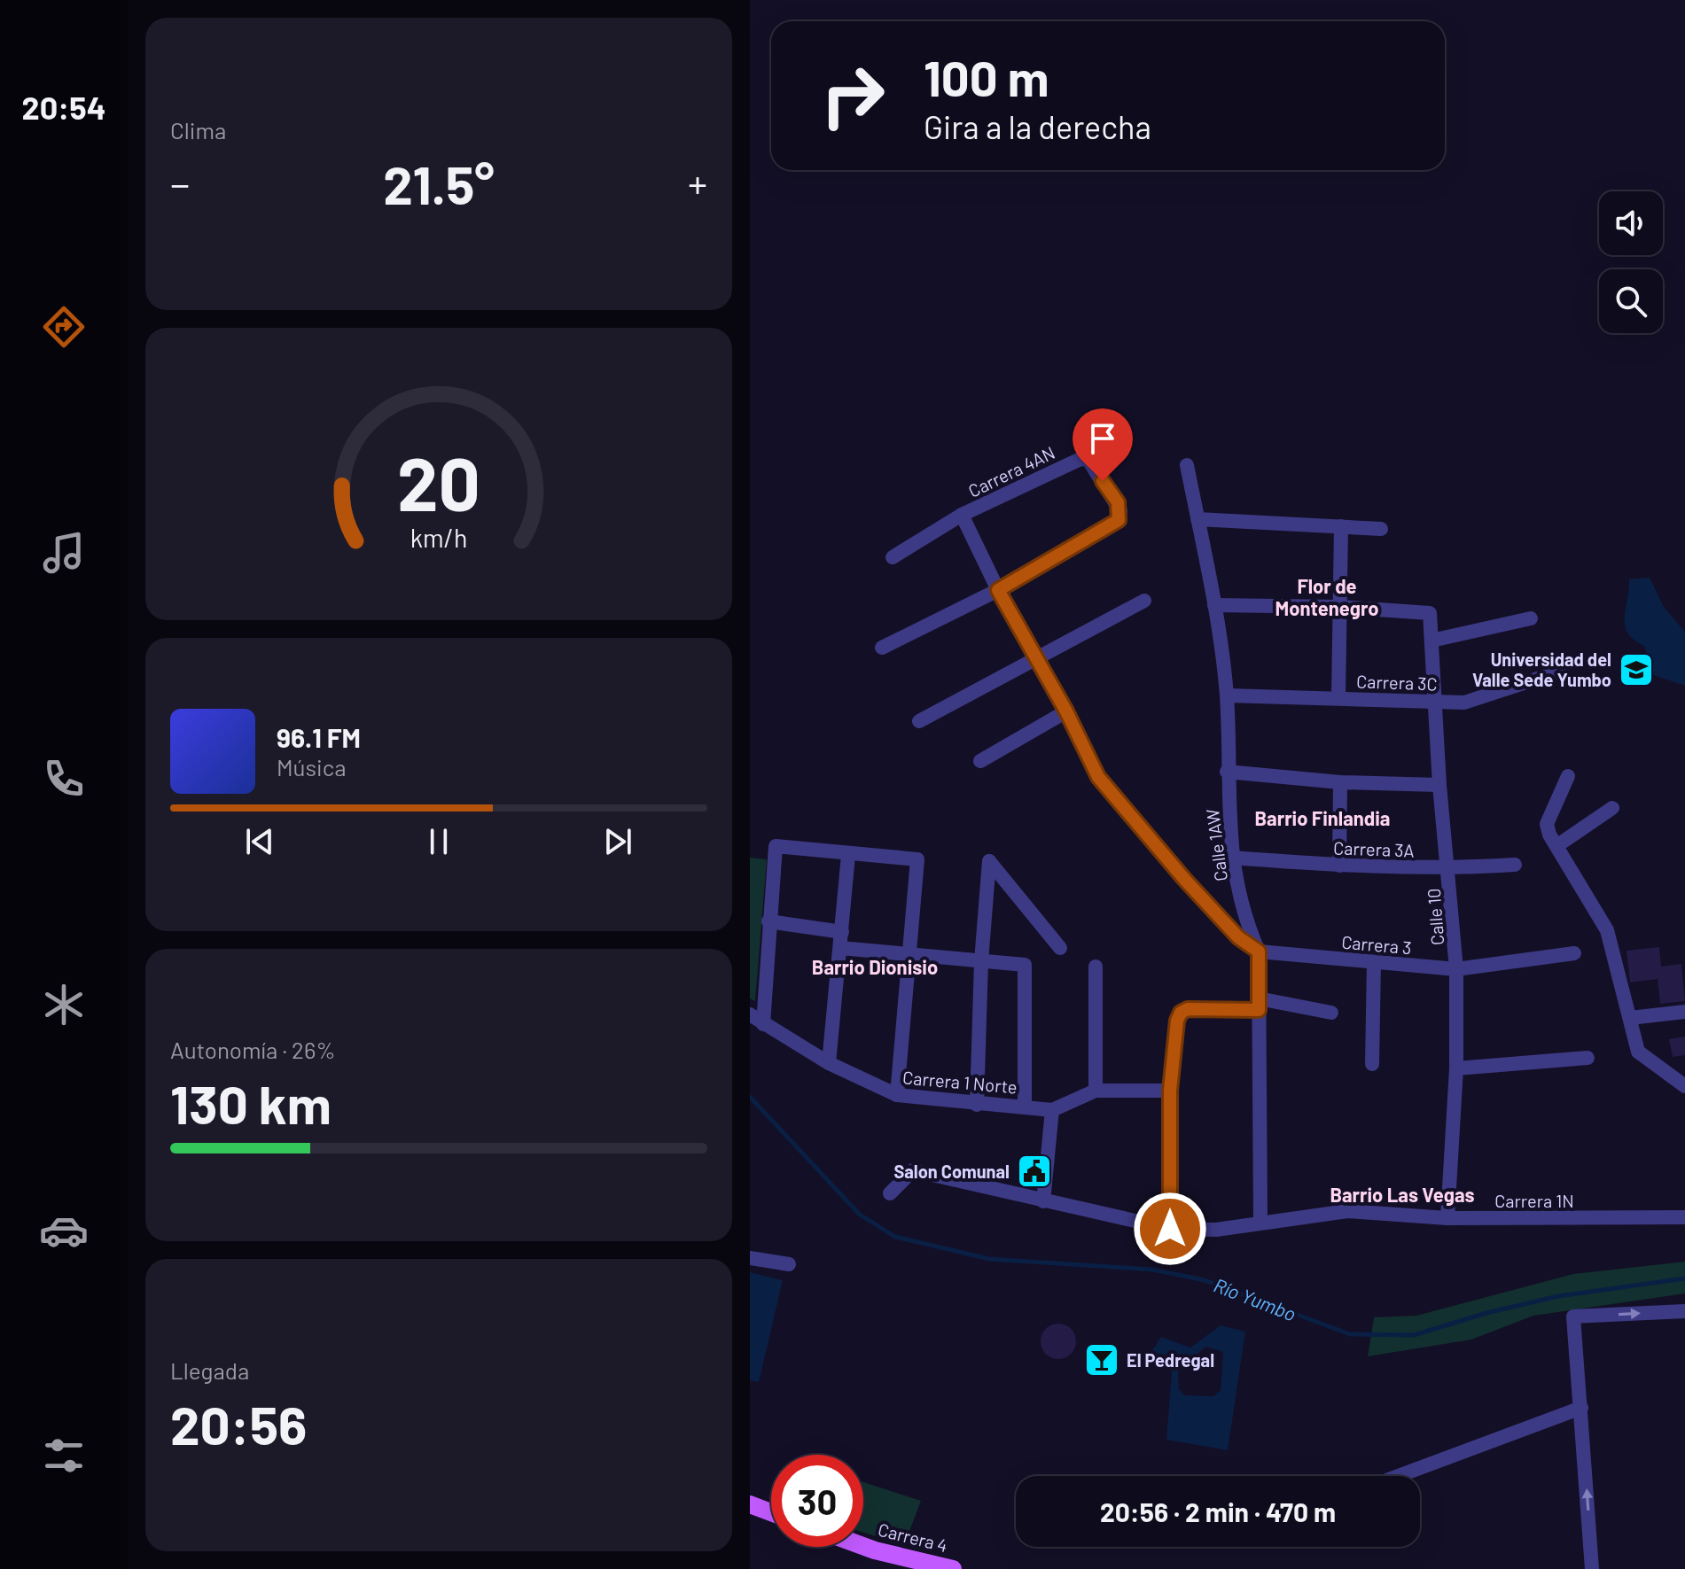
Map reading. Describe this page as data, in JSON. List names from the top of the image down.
{
  "streets": {
    "main road": ["Carrera 4"],
    "street": [
      "Carrera 4AN",
      "Carrera 3C",
      "Calle 1AW",
      "Carrera 3A",
      "Calle 10",
      "Carrera 3",
      "Carrera 1 Norte",
      "Carrera 1N"
    ]
  },
  "crossings": [
    ["Carrera 3C", "Calle 1AW"],
    ["Carrera 3C", "Calle 10"],
    ["Calle 1AW", "Carrera 3A"],
    ["Calle 1AW", "Carrera 3"],
    ["Calle 1AW", "Carrera 1N"],
    ["Carrera 3A", "Calle 10"],
    ["Calle 10", "Carrera 3"],
    ["Calle 10", "Carrera 1N"]
  ],
  "districts": [
    "Flor de Montenegro",
    "Barrio Finlandia",
    "Barrio Dionisio",
    "Barrio Las Vegas"
  ],
  "water": ["Río Yumbo"],
  "places": {
    "school or university": ["Universidad del Valle Sede Yumbo"],
    "public building": ["Salon Comunal"],
    "bar": ["El Pedregal"]
  },
  "page": {
    "tabs": "20:54",
    "tile": [
      "Clima",
      ["Autonomía · 26%", "130 km"],
      ["Llegada", "20:56"]
    ],
    "turn": ["100 m", "Gira a la derecha"],
    "heat": ["−", "21.5°", "+"],
    "song": ["96.1 FM", "Música"],
    "limit": "30",
    "trip": "20:56 · 2 min · 470 m",
    "gauge": ["20", "km/h"]
  }
}
